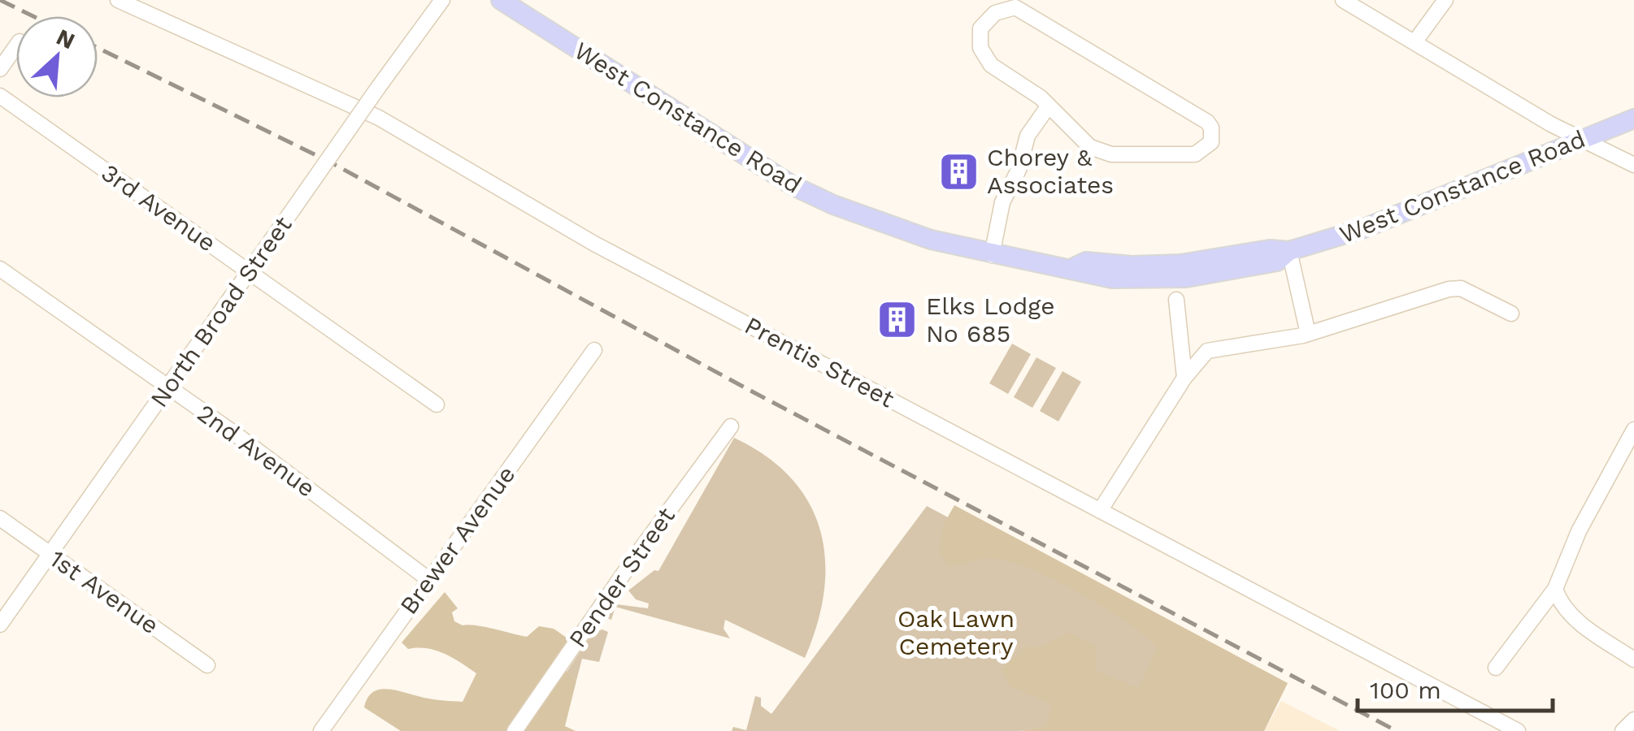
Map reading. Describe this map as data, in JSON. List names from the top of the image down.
{
  "streets": {
    "main road": ["West Constance Road"],
    "street": [
      "3rd Avenue",
      "North Broad Street",
      "Prentis Street",
      "2nd Avenue",
      "Brewer Avenue",
      "Pender Street",
      "1st Avenue"
    ]
  },
  "crossings": [
    ["3rd Avenue", "North Broad Street"],
    ["North Broad Street", "2nd Avenue"],
    ["North Broad Street", "1st Avenue"],
    ["2nd Avenue", "Brewer Avenue"]
  ],
  "parks": ["Oak Lawn Cemetery"],
  "places": {
    "building": ["Chorey & Associates", "Elks Lodge No 685"]
  },
  "scale_bar": "100 m",
  "north": "top right"
}
